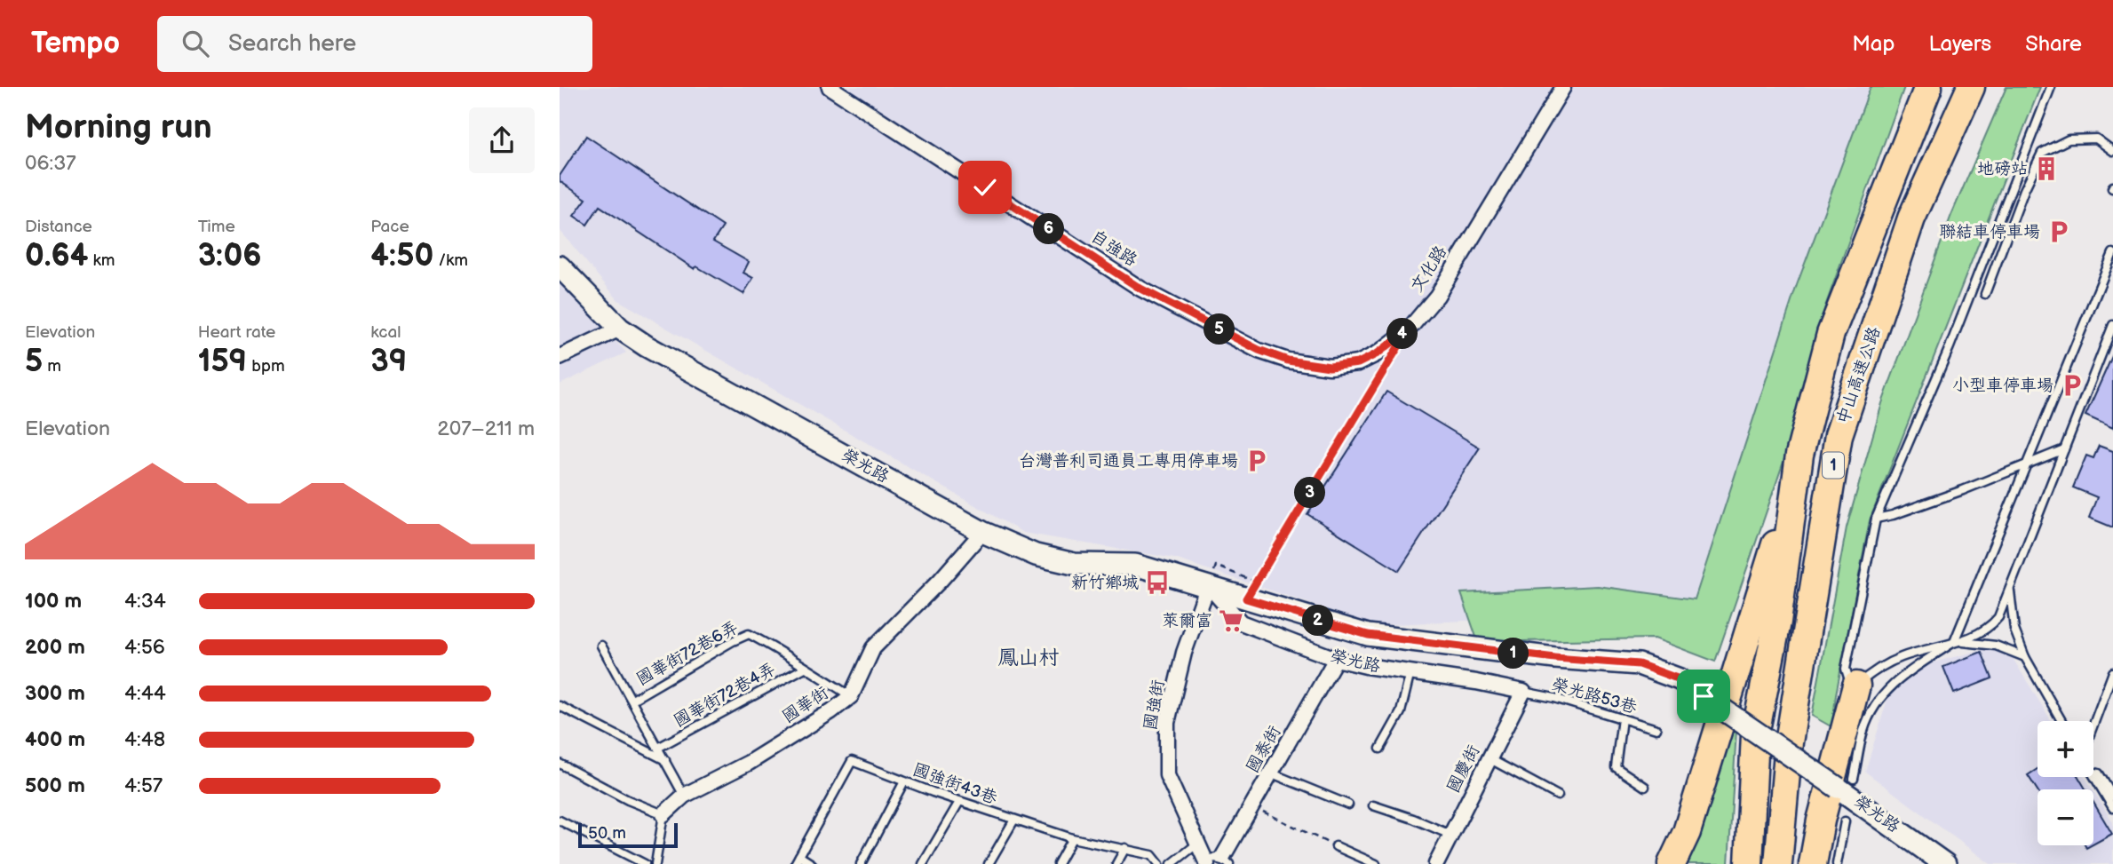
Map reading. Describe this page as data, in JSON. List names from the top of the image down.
{
  "streets": {
    "highway": ["中山高速公路", "1"],
    "street": [
      "自強路",
      "文化路",
      "榮光路",
      "國華街",
      "國強街",
      "國泰街",
      "國慶街"
    ],
    "lane": [
      "國華街72巷6弄",
      "國華街72巷4弄",
      "榮光路53巷",
      "國強街43巷"
    ]
  },
  "crossings": [
    ["自強路", "文化路"],
    ["榮光路", "榮光路53巷"],
    ["榮光路", "國華街"],
    ["榮光路", "國強街"],
    ["榮光路", "國泰街"],
    ["榮光路", "國慶街"],
    ["國華街72巷6弄", "國華街72巷4弄"],
    ["國華街72巷6弄", "國華街"],
    ["榮光路53巷", "國慶街"]
  ],
  "districts": ["鳳山村"],
  "places": {
    "building": ["地磅站"],
    "parking": ["聯結車停車場", "小型車停車場", "台灣普利司通員工專用停車場"],
    "bus stop": ["新竹鄉城"],
    "supermarket": ["萊爾富"]
  },
  "scale_bar": "50 m",
  "page": {
    "header": "Tempo",
    "search": "Search here",
    "nav": ["Map", "Layers", "Share"],
    "heading": ["Morning run", "06:37"],
    "stats": [
      ["Distance", "0.64 km"],
      ["Time", "3:06"],
      ["Pace", "4:50 /km"],
      ["Elevation", "5 m"],
      ["Heart rate", "159 bpm"],
      ["kcal", "39"]
    ],
    "pins": [
      "6",
      "5",
      "4",
      "3",
      "2",
      "1"
    ],
    "chart": ["Elevation", "207–211 m"],
    "list": [
      {
        "name": "100 m",
        "note": "4:34"
      },
      {
        "name": "200 m",
        "note": "4:56"
      },
      {
        "name": "300 m",
        "note": "4:44"
      },
      {
        "name": "400 m",
        "note": "4:48"
      },
      {
        "name": "500 m",
        "note": "4:57"
      }
    ],
    "map_buttons": ["+", "−"],
    "scale": "50 m"
  }
}
